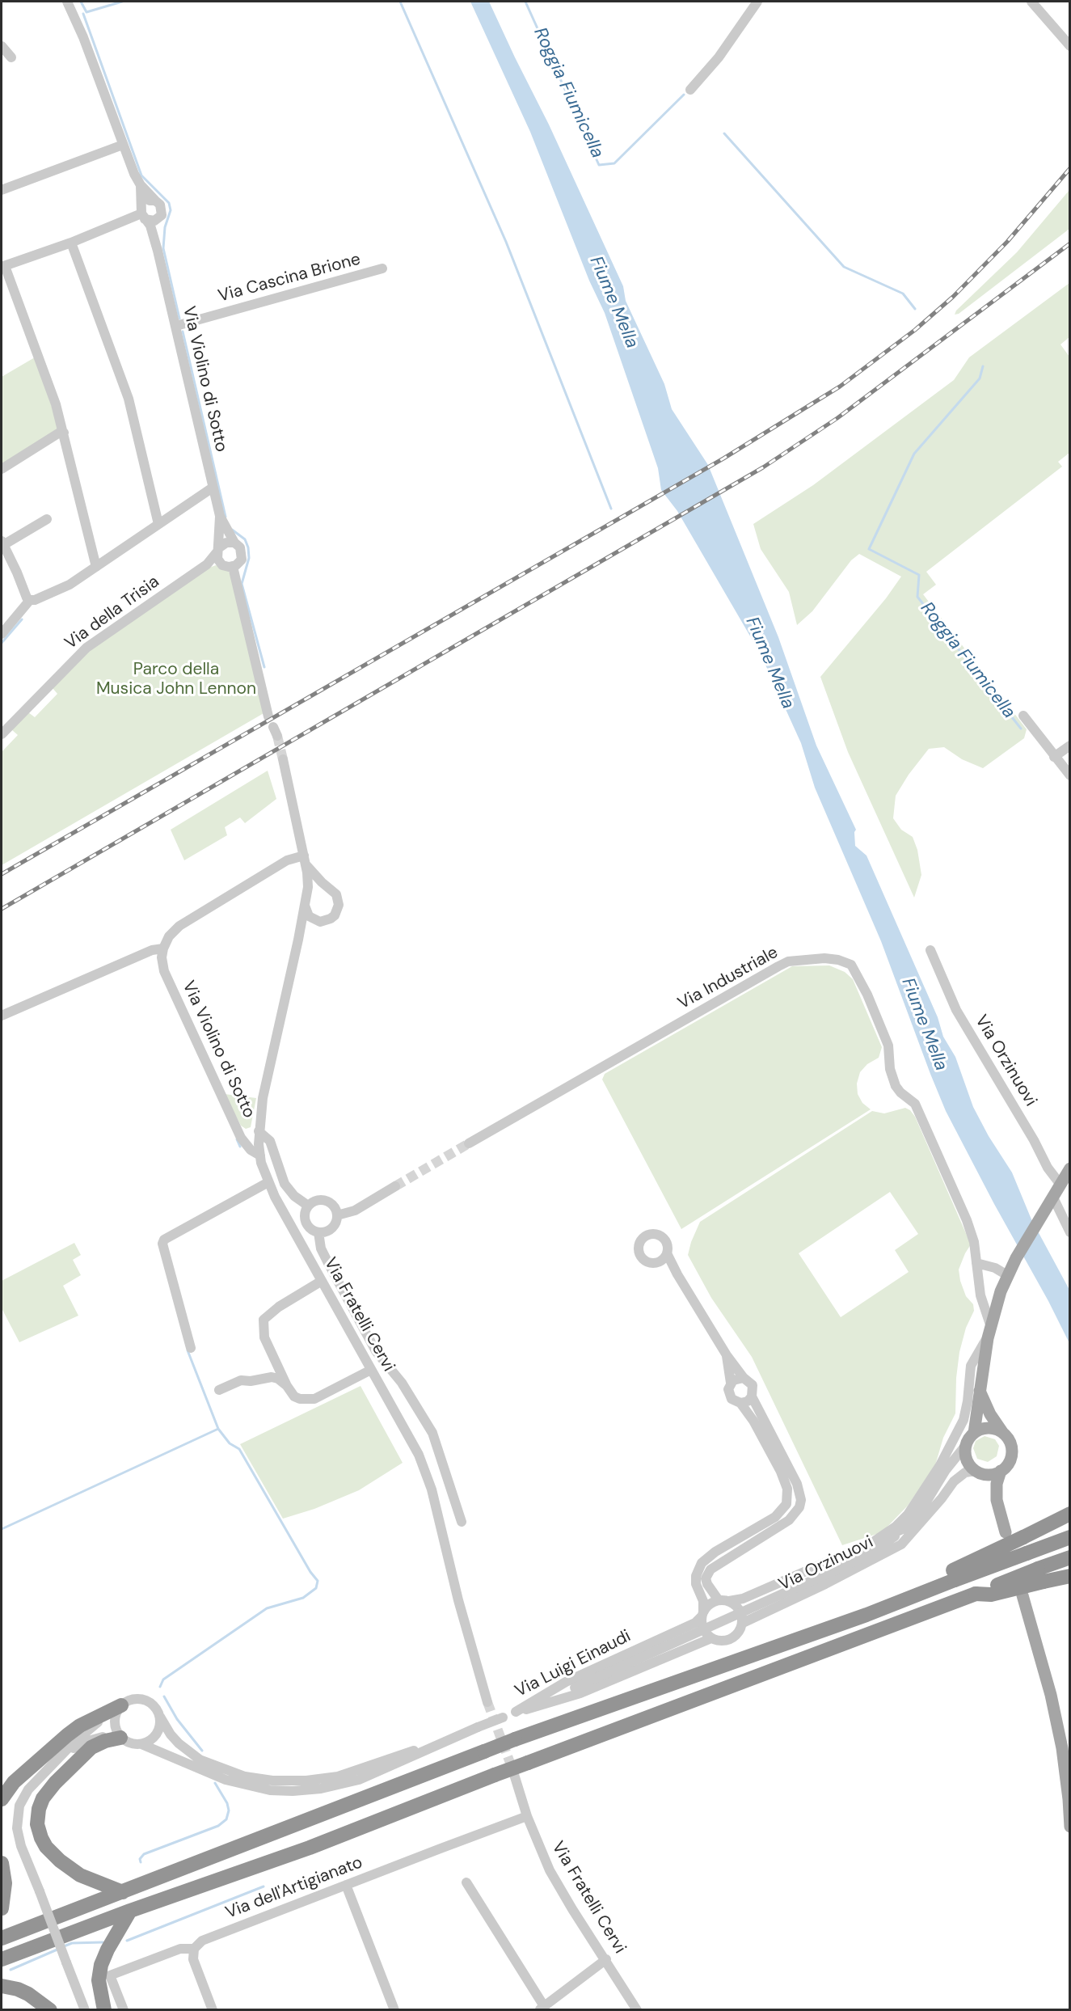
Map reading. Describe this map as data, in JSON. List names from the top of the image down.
{
  "streets": {
    "street": [
      "Via Cascina Brione",
      "Via Violino di Sotto",
      "Via della Trisia",
      "Via Industriale",
      "Via Orzinuovi",
      "Via Fratelli Cervi",
      "Via Luigi Einaudi",
      "Via dell'Artigianato"
    ]
  },
  "crossings": [
    ["Via Cascina Brione", "Via Violino di Sotto"],
    ["Via Violino di Sotto", "Via della Trisia"],
    ["Via Violino di Sotto", "Via Fratelli Cervi"],
    ["Via Orzinuovi", "Via Luigi Einaudi"],
    ["Via Fratelli Cervi", "Via dell'Artigianato"]
  ],
  "water": ["Roggia Fiumicella", "Fiume Mella"],
  "parks": ["Parco della Musica John Lennon"]
}
